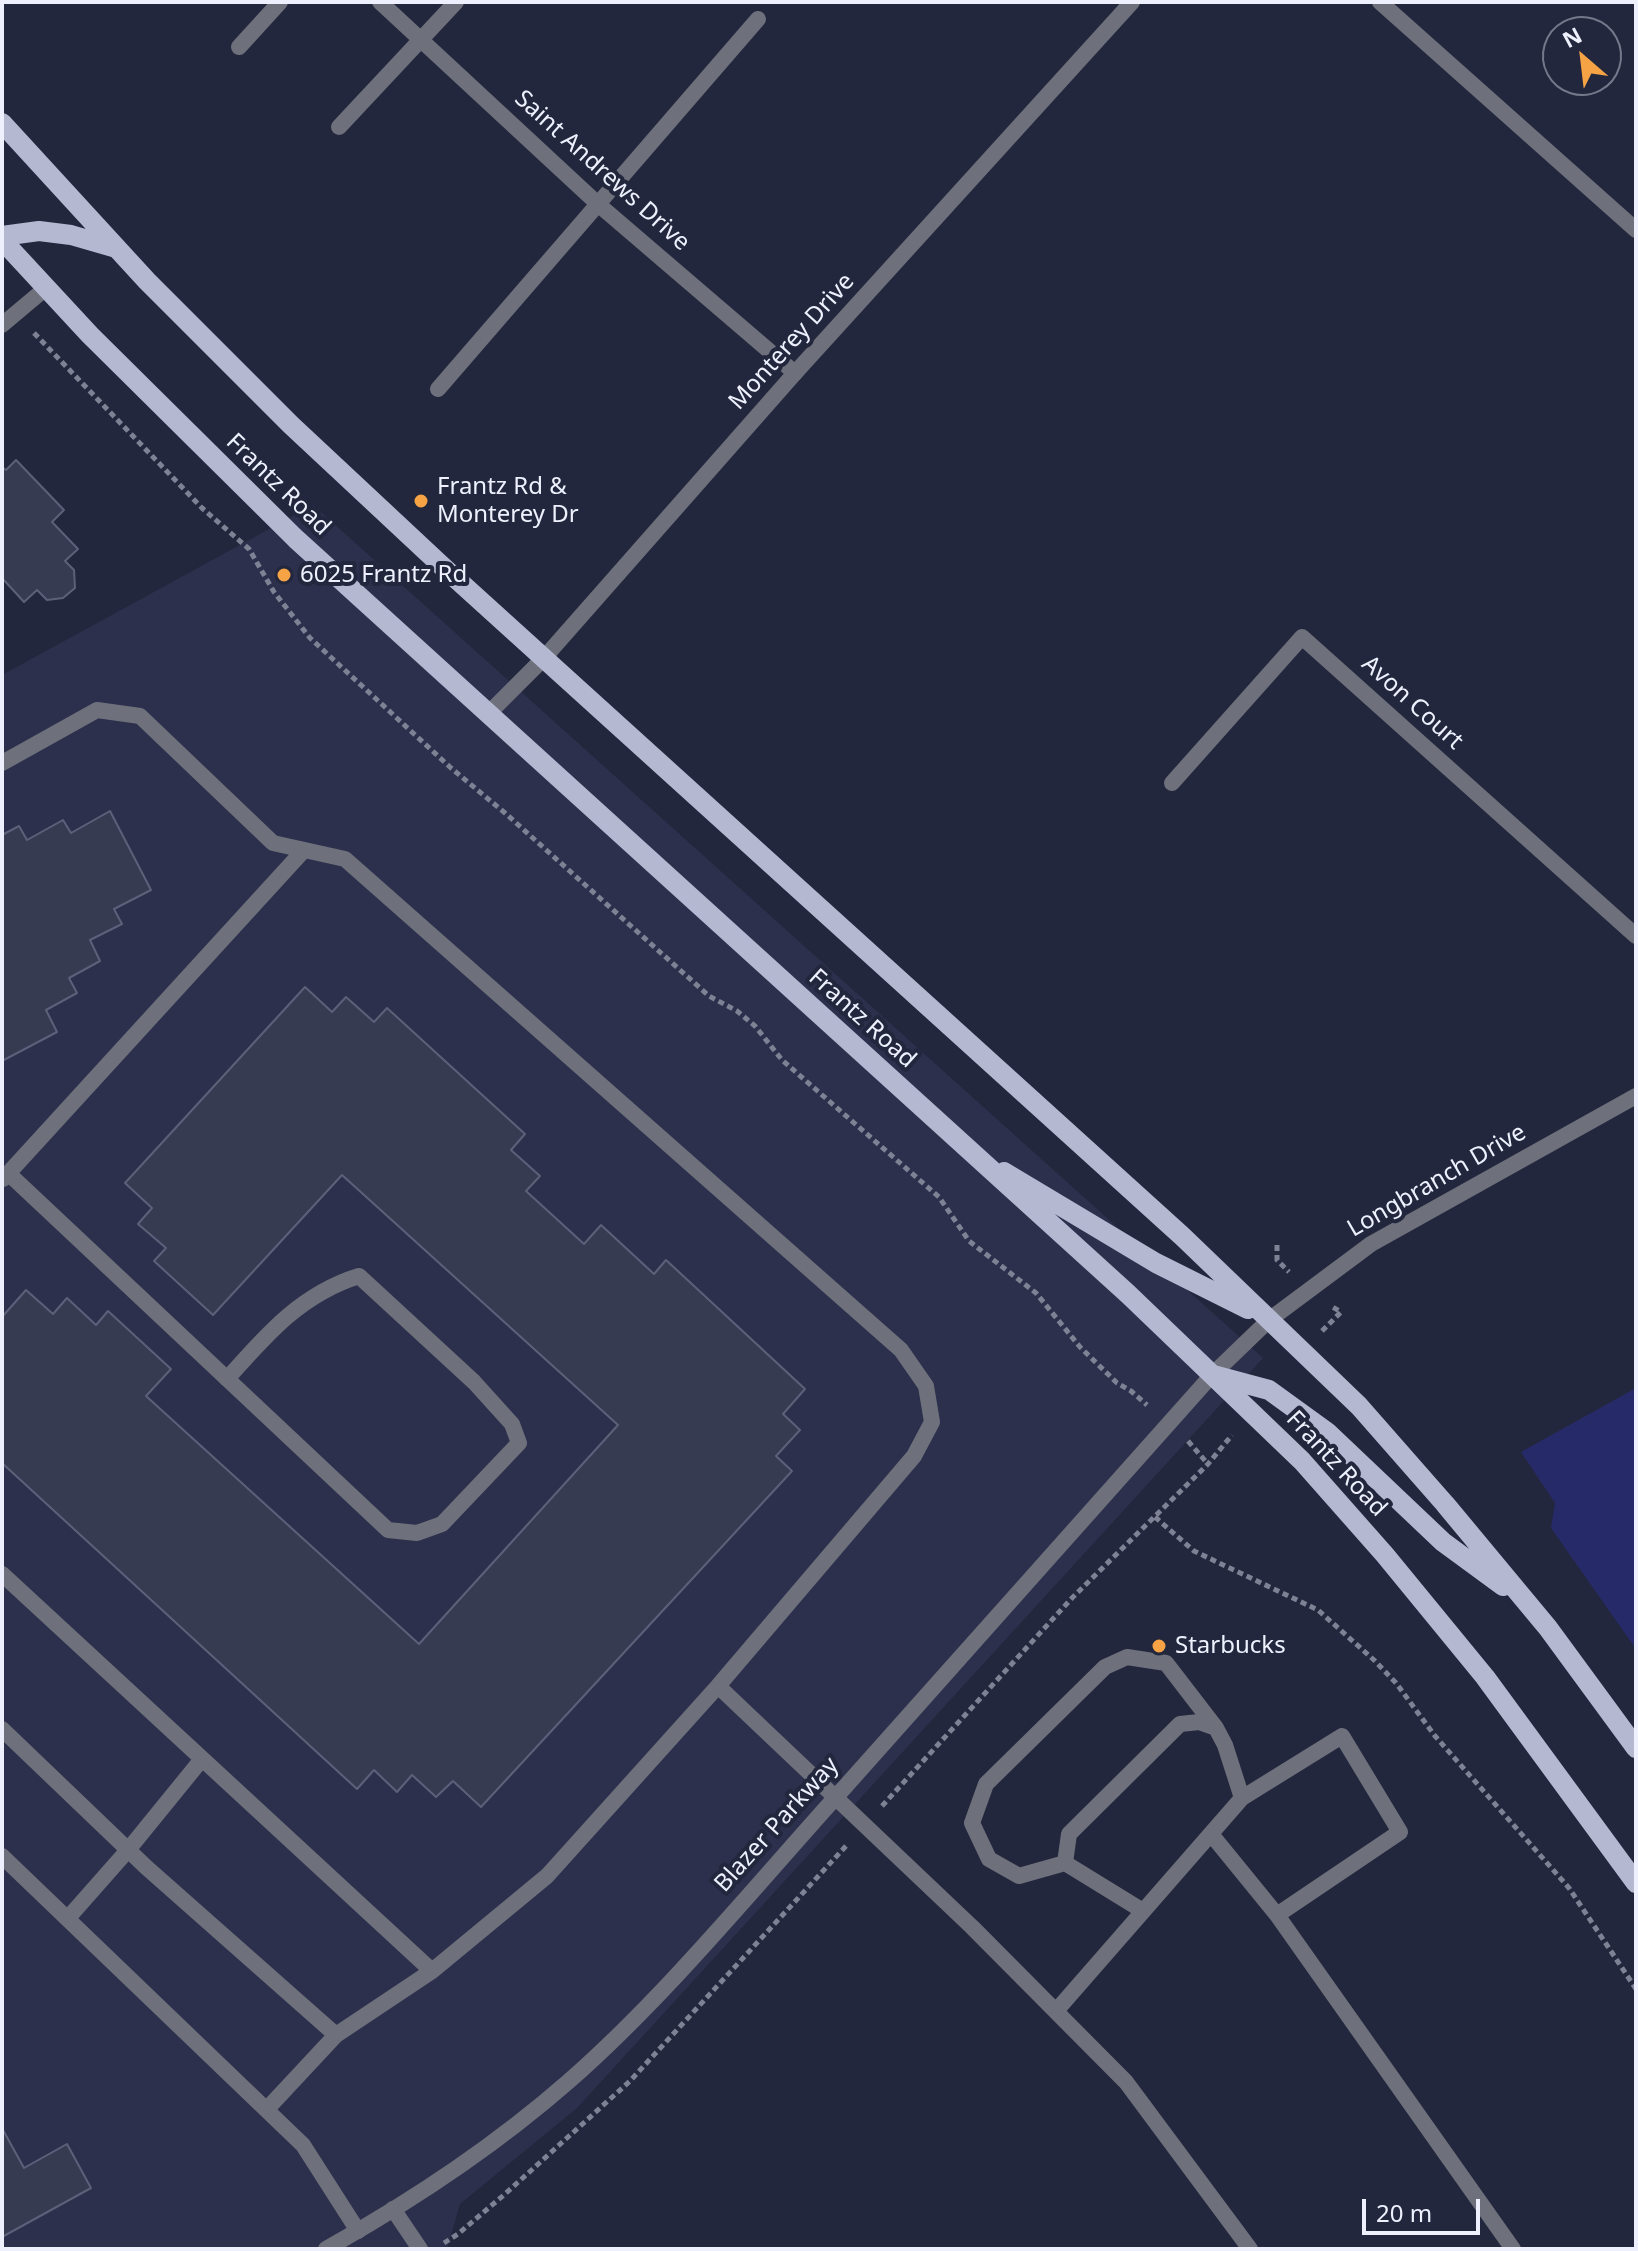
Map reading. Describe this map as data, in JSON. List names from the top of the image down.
{
  "streets": {
    "main road": ["Frantz Road"],
    "street": [
      "Saint Andrews Drive",
      "Monterey Drive",
      "Avon Court",
      "Longbranch Drive",
      "Blazer Parkway"
    ]
  },
  "crossings": [
    ["Saint Andrews Drive", "Monterey Drive"],
    ["Monterey Drive", "Frantz Road"],
    ["Frantz Road", "Longbranch Drive"],
    ["Frantz Road", "Blazer Parkway"],
    ["Longbranch Drive", "Blazer Parkway"]
  ],
  "places": ["Frantz Rd & Monterey Dr", "6025 Frantz Rd", "Starbucks"],
  "scale_bar": "20 m",
  "north": "top left"
}
